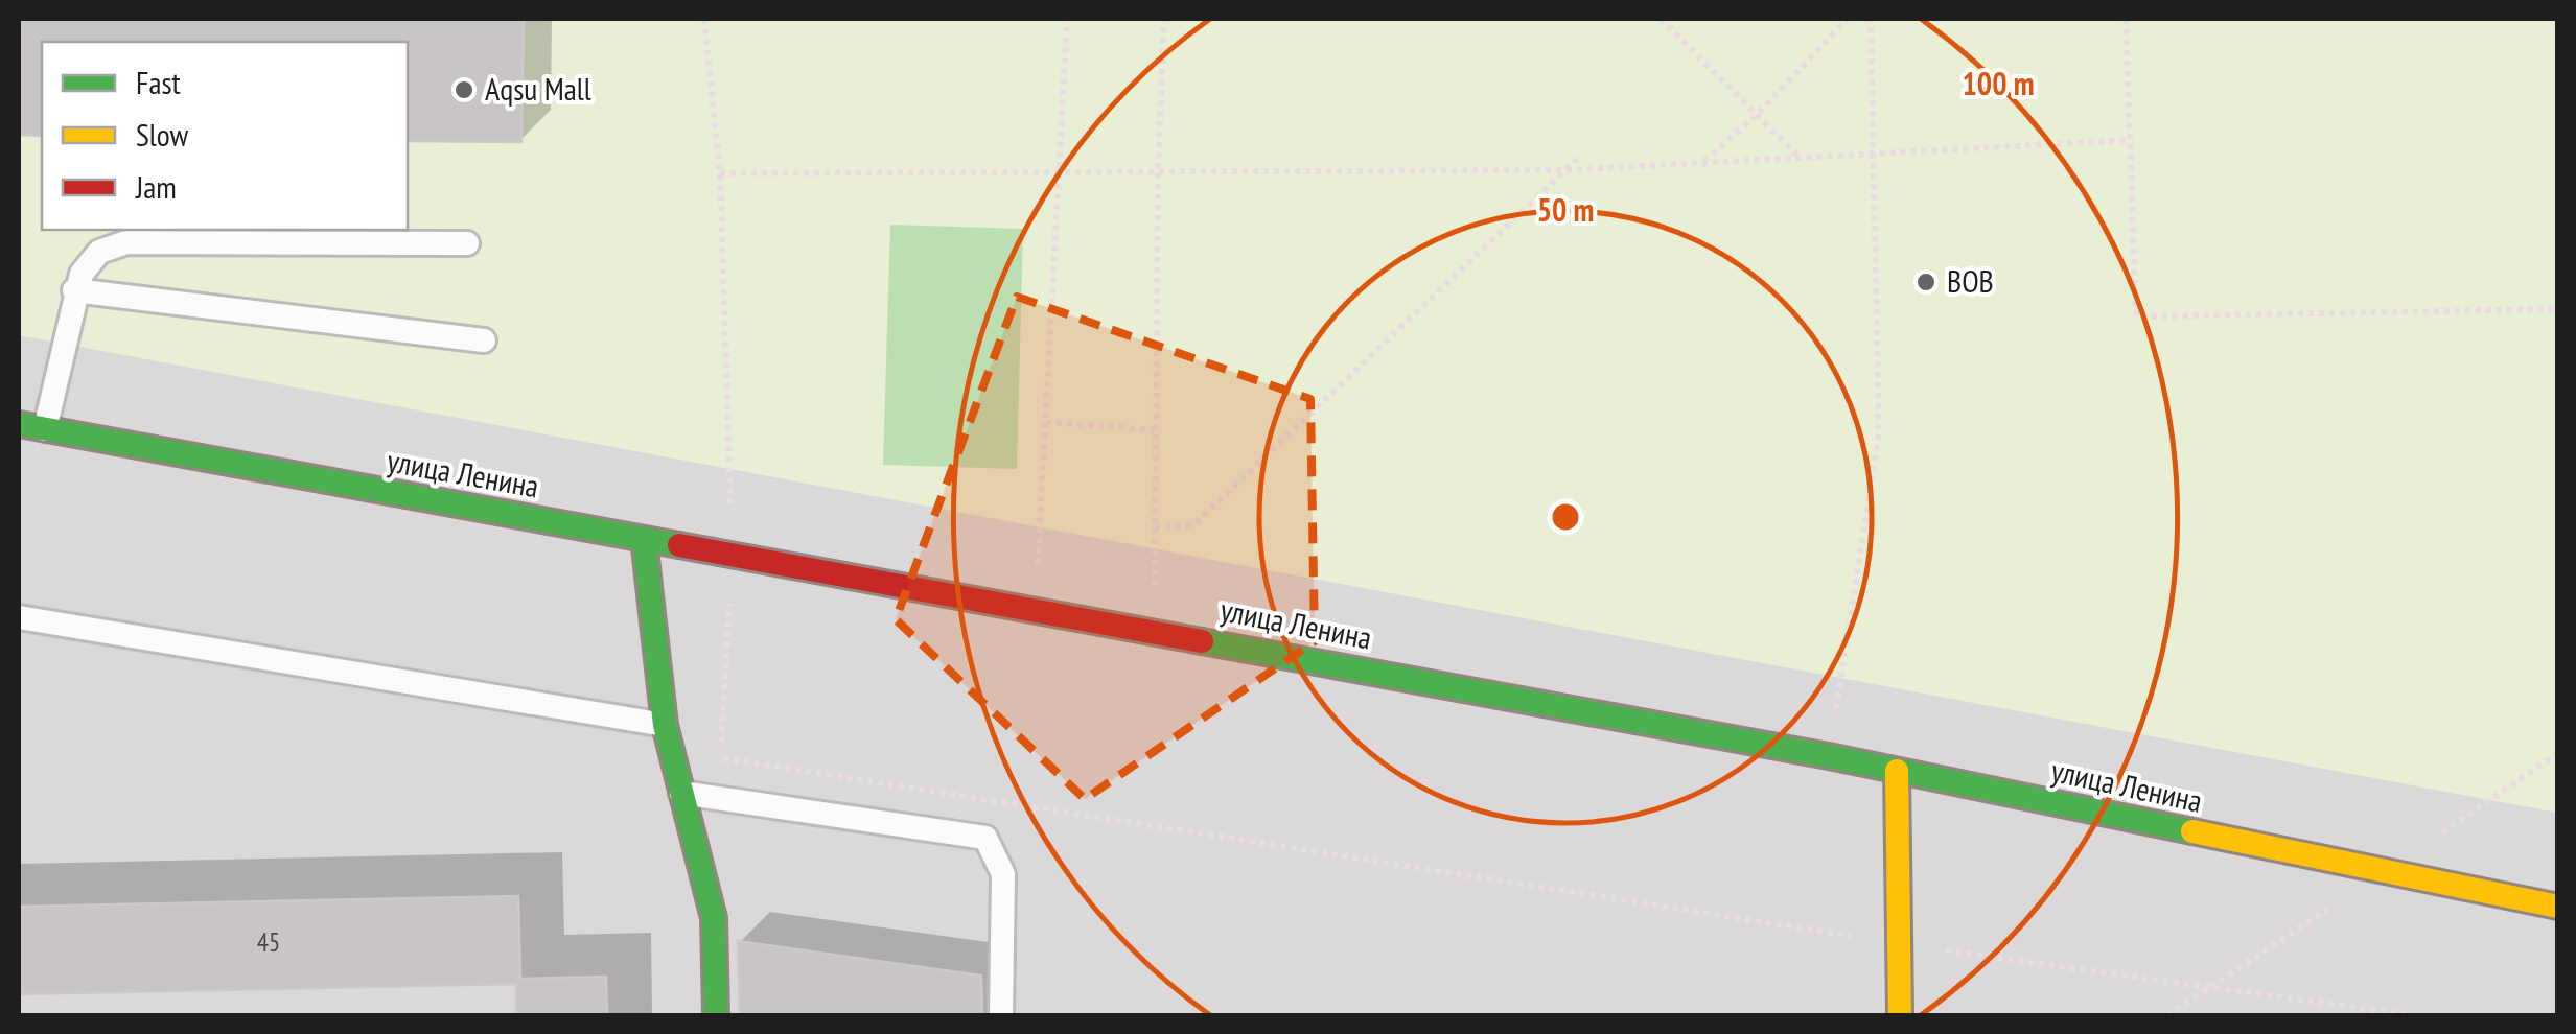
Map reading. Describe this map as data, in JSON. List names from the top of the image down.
{
  "streets": {
    "street": ["улица Ленина"]
  },
  "places": ["Аqsu Mall", "ВОВ"],
  "house_numbers": ["45"],
  "legend": ["Fast", "Slow", "Jam"],
  "rings": ["100 m", "50 m"]
}
